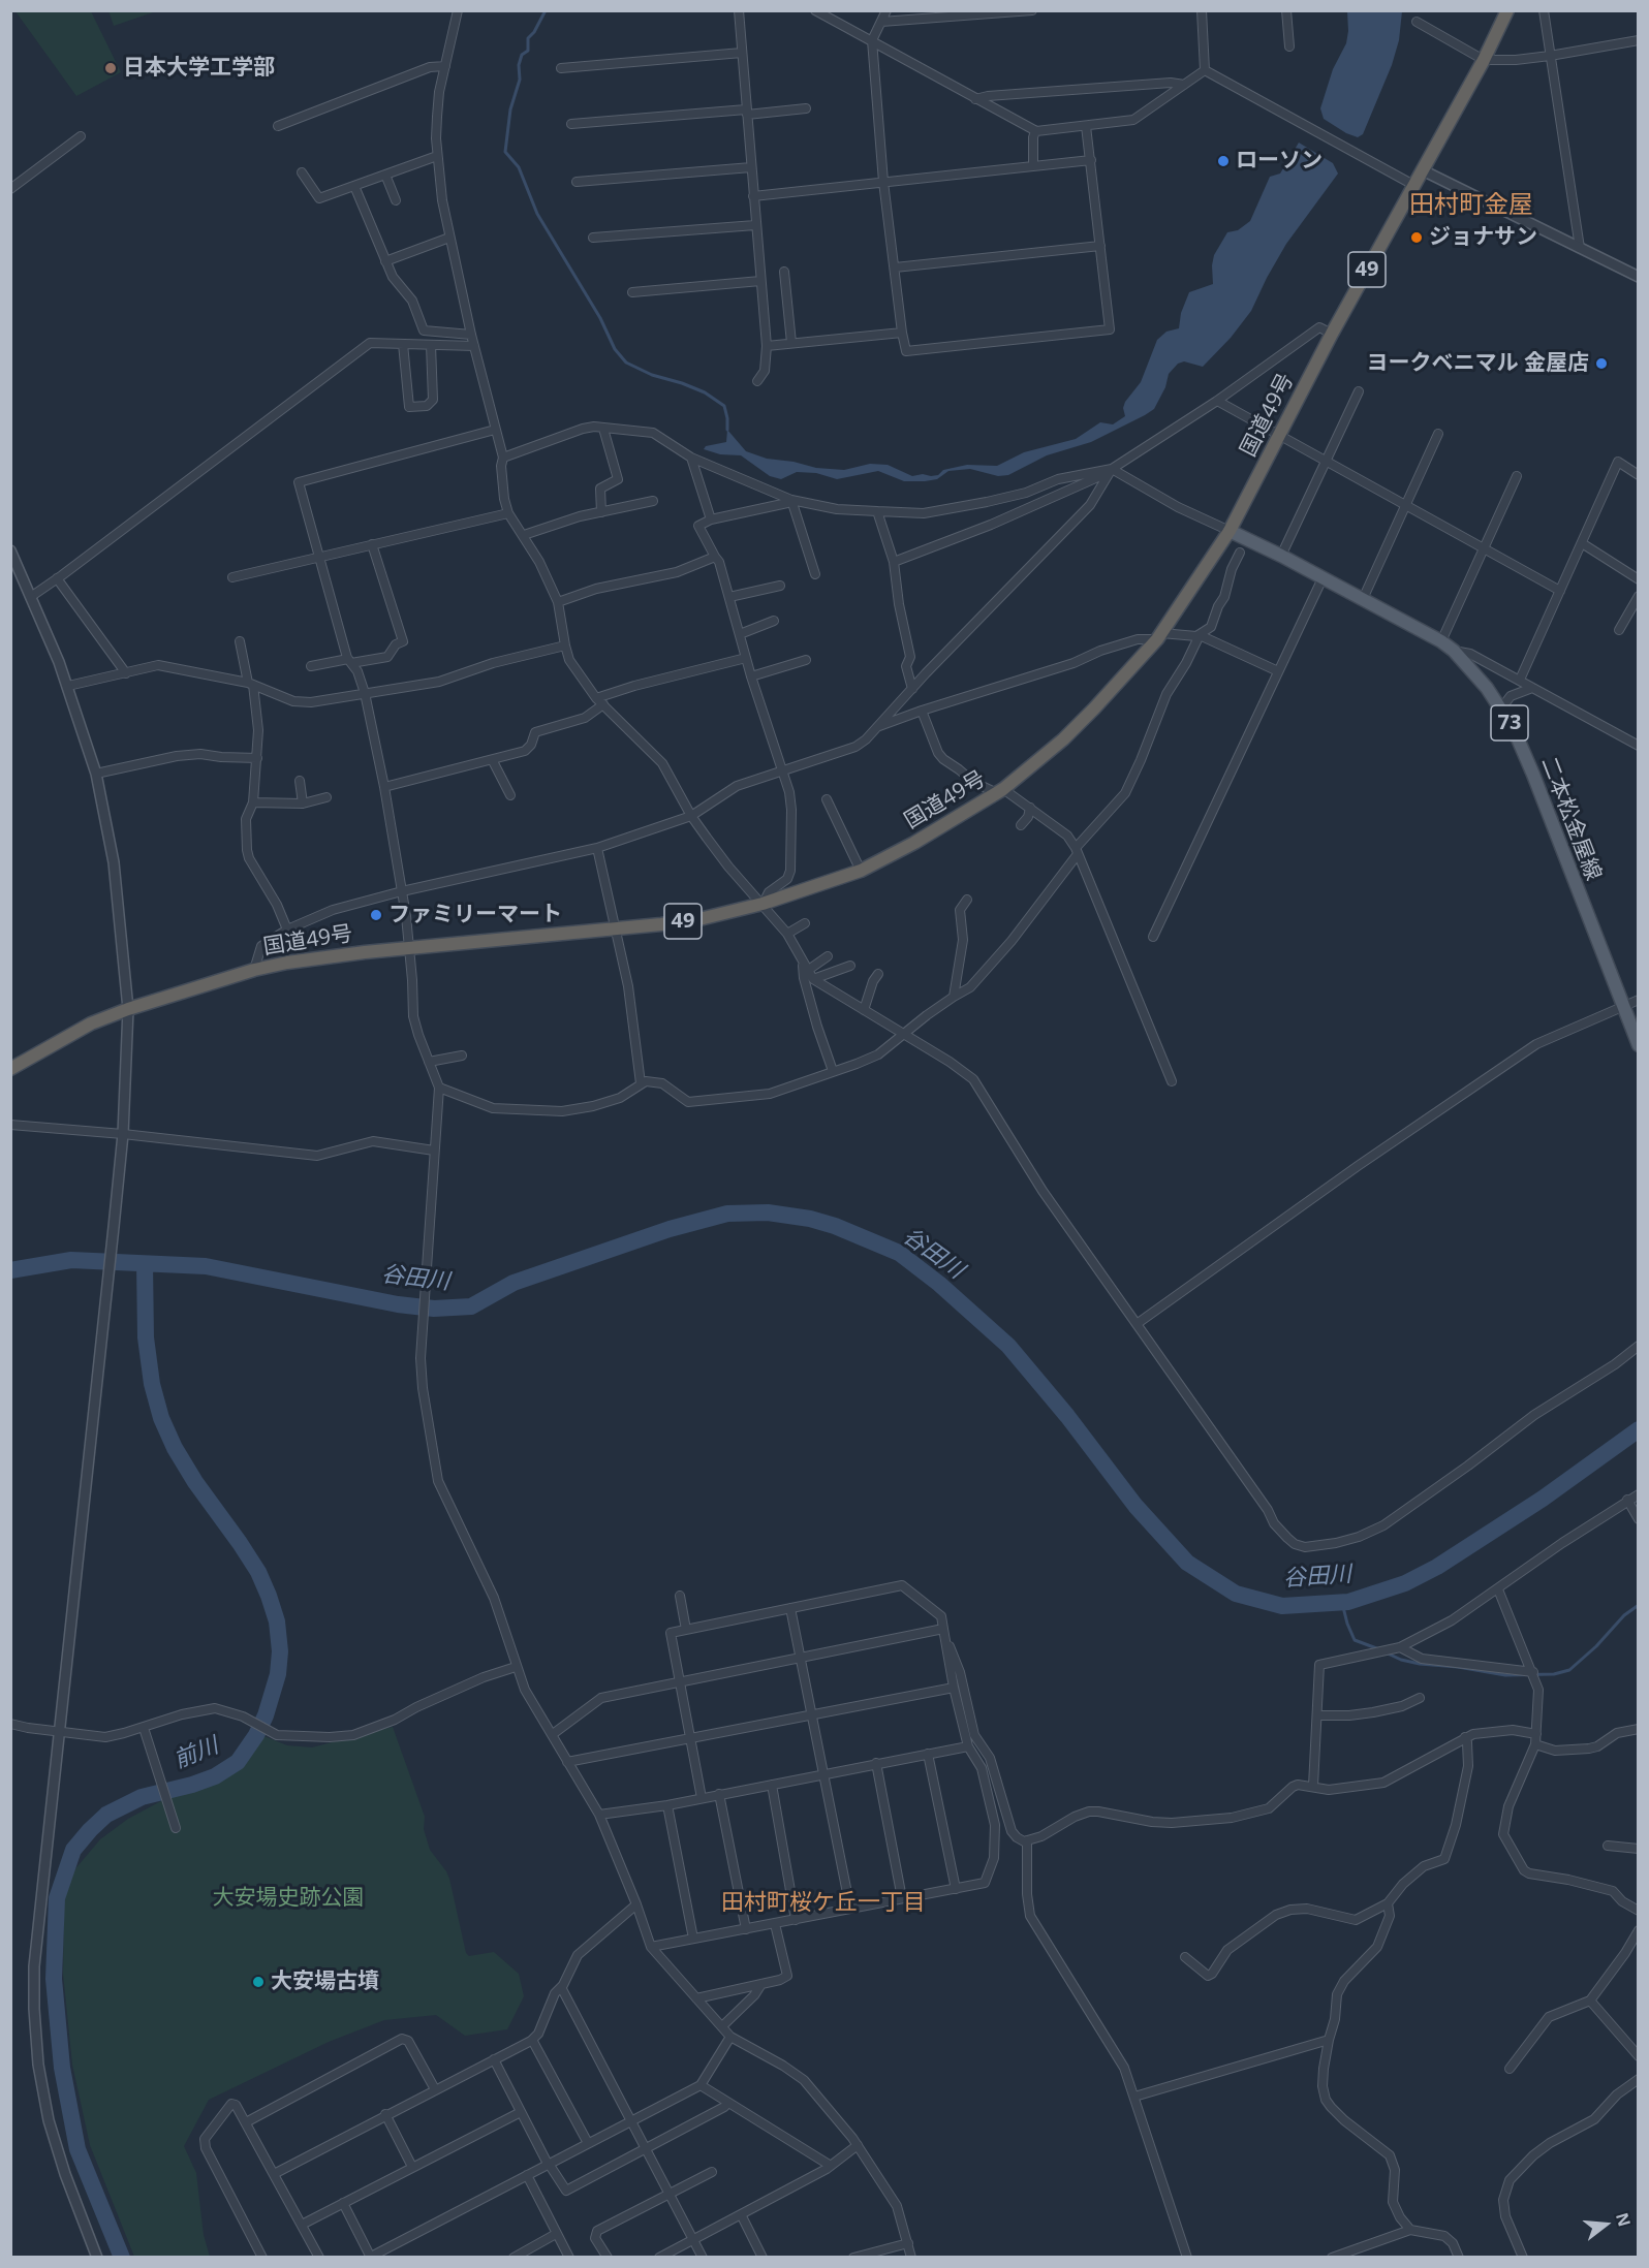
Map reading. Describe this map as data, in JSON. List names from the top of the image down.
{
  "streets": {
    "highway": ["49", "国道49号"],
    "main road": ["73", "二本松金屋線"]
  },
  "crossings": [
    ["国道49号", "二本松金屋線"]
  ],
  "districts": ["田村町金屋", "田村町桜ケ丘一丁目"],
  "water": ["谷田川", "前川"],
  "parks": ["大安場史跡公園"],
  "places": [
    "日本大学工学部",
    "ローソン",
    "ジョナサン",
    "ヨークベニマル 金屋店",
    "ファミリーマート",
    "大安場古墳"
  ],
  "north": "right"
}
